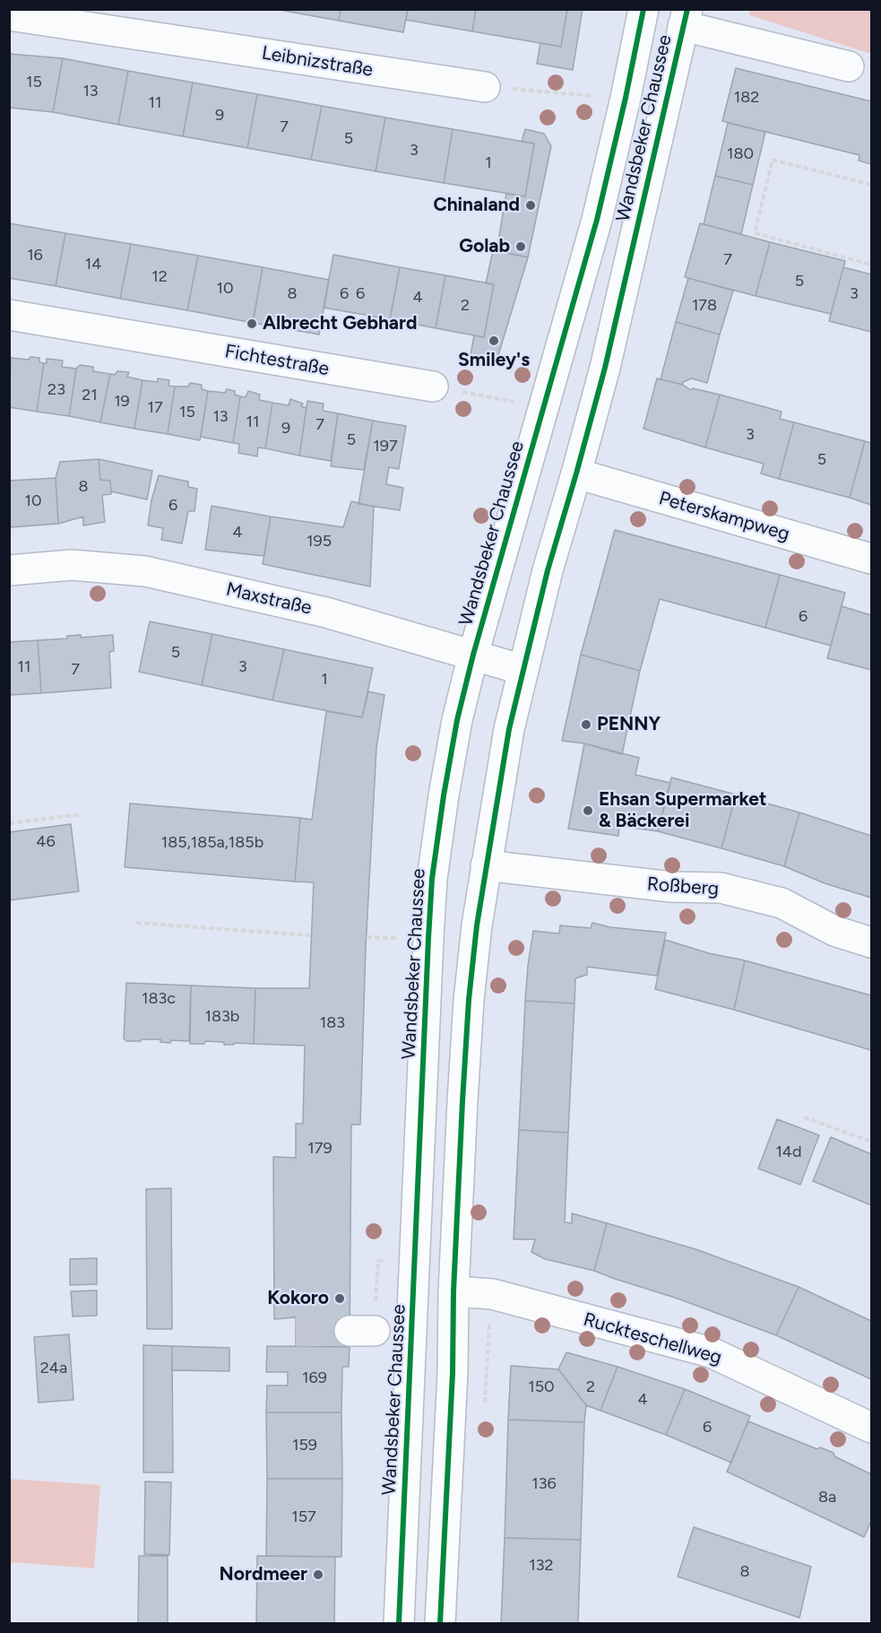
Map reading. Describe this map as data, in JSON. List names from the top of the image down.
{
  "streets": {
    "main road": [
      "Leibnizstraße",
      "Wandsbeker Chaussee",
      "Fichtestraße",
      "Peterskampweg",
      "Maxstraße",
      "Roßberg",
      "Ruckteschellweg"
    ]
  },
  "crossings": [
    ["Wandsbeker Chaussee", "Peterskampweg"],
    ["Wandsbeker Chaussee", "Maxstraße"],
    ["Wandsbeker Chaussee", "Roßberg"],
    ["Wandsbeker Chaussee", "Ruckteschellweg"]
  ],
  "places": [
    "Chinaland",
    "Golab",
    "Albrecht Gebhard",
    "Smiley's",
    "PENNY",
    "Ehsan Supermarket & Bäckerei",
    "Kokoro",
    "Nordmeer"
  ],
  "house_numbers": [
    "15",
    "13",
    "182",
    "11",
    "9",
    "7",
    "5",
    "3",
    "180",
    "1",
    "16",
    "7",
    "14",
    "12",
    "5",
    "10",
    "8",
    "6",
    "6",
    "3",
    "4",
    "2",
    "178",
    "23",
    "21",
    "19",
    "17",
    "15",
    "13",
    "11",
    "7",
    "9",
    "3",
    "5",
    "197",
    "5",
    "8",
    "10",
    "6",
    "4",
    "195",
    "6",
    "5",
    "11",
    "3",
    "7",
    "1",
    "46",
    "185,185a,185b",
    "183c",
    "183b",
    "183",
    "179",
    "14d",
    "24a",
    "169",
    "150",
    "2",
    "4",
    "6",
    "159",
    "136",
    "8a",
    "157",
    "132",
    "8"
  ]
}
